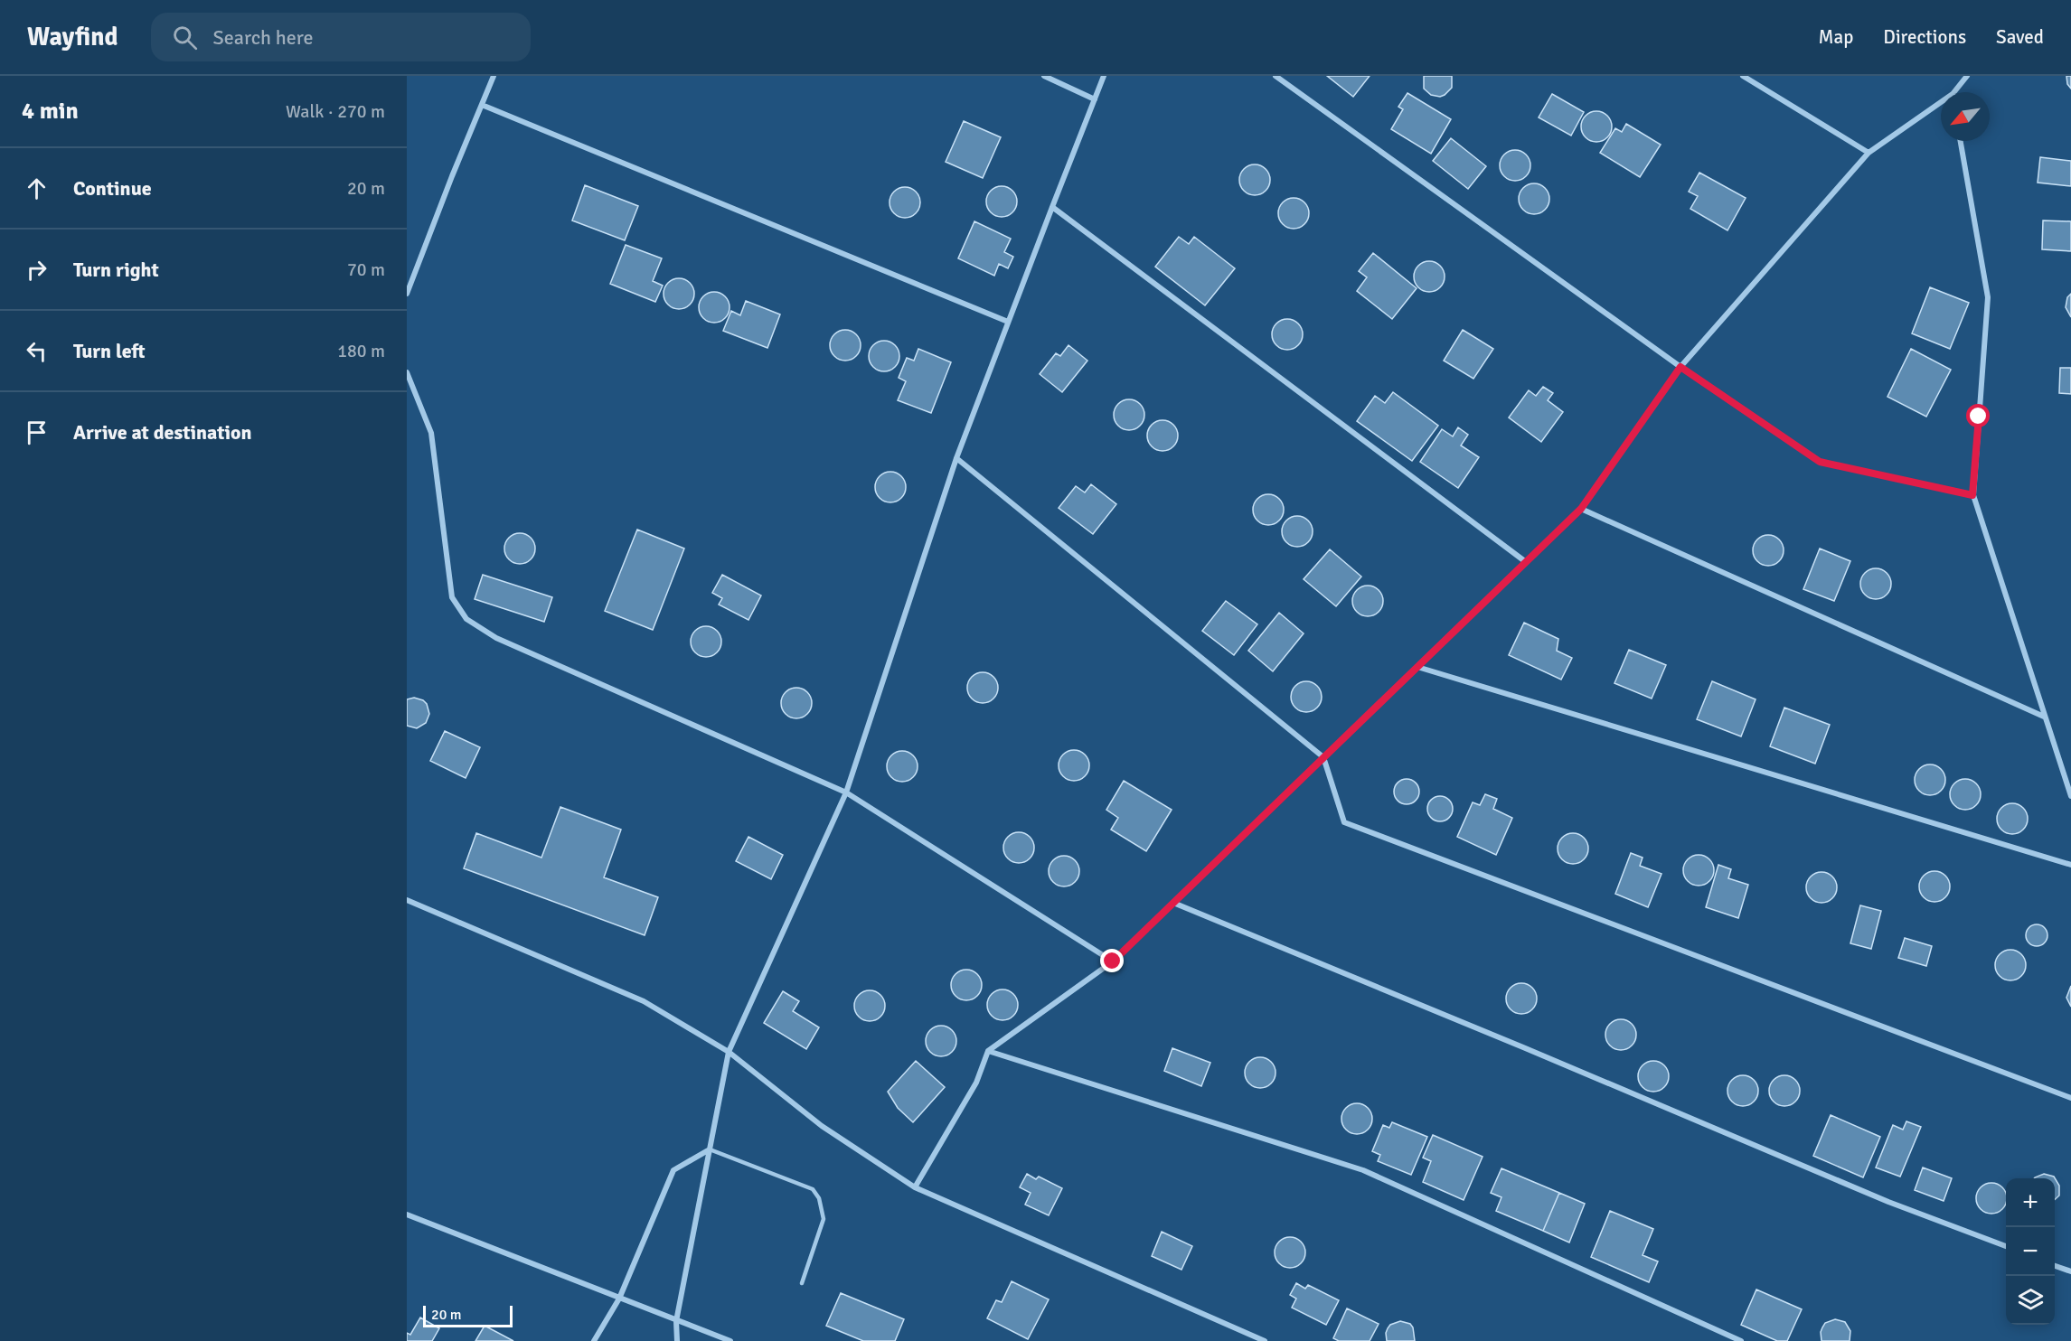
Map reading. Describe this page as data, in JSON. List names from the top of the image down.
{
  "scale_bar": "20 m",
  "north": "bottom left",
  "page": {
    "header": "Wayfind",
    "search": "Search here",
    "nav": ["Map", "Directions", "Saved"],
    "heading": ["4 min", "Walk · 270 m"],
    "list": [
      ["Continue", "20 m"],
      ["Turn right", "70 m"],
      ["Turn left", "180 m"],
      "Arrive at destination"
    ],
    "map_buttons": ["+", "−"],
    "scale": "20 m"
  }
}
